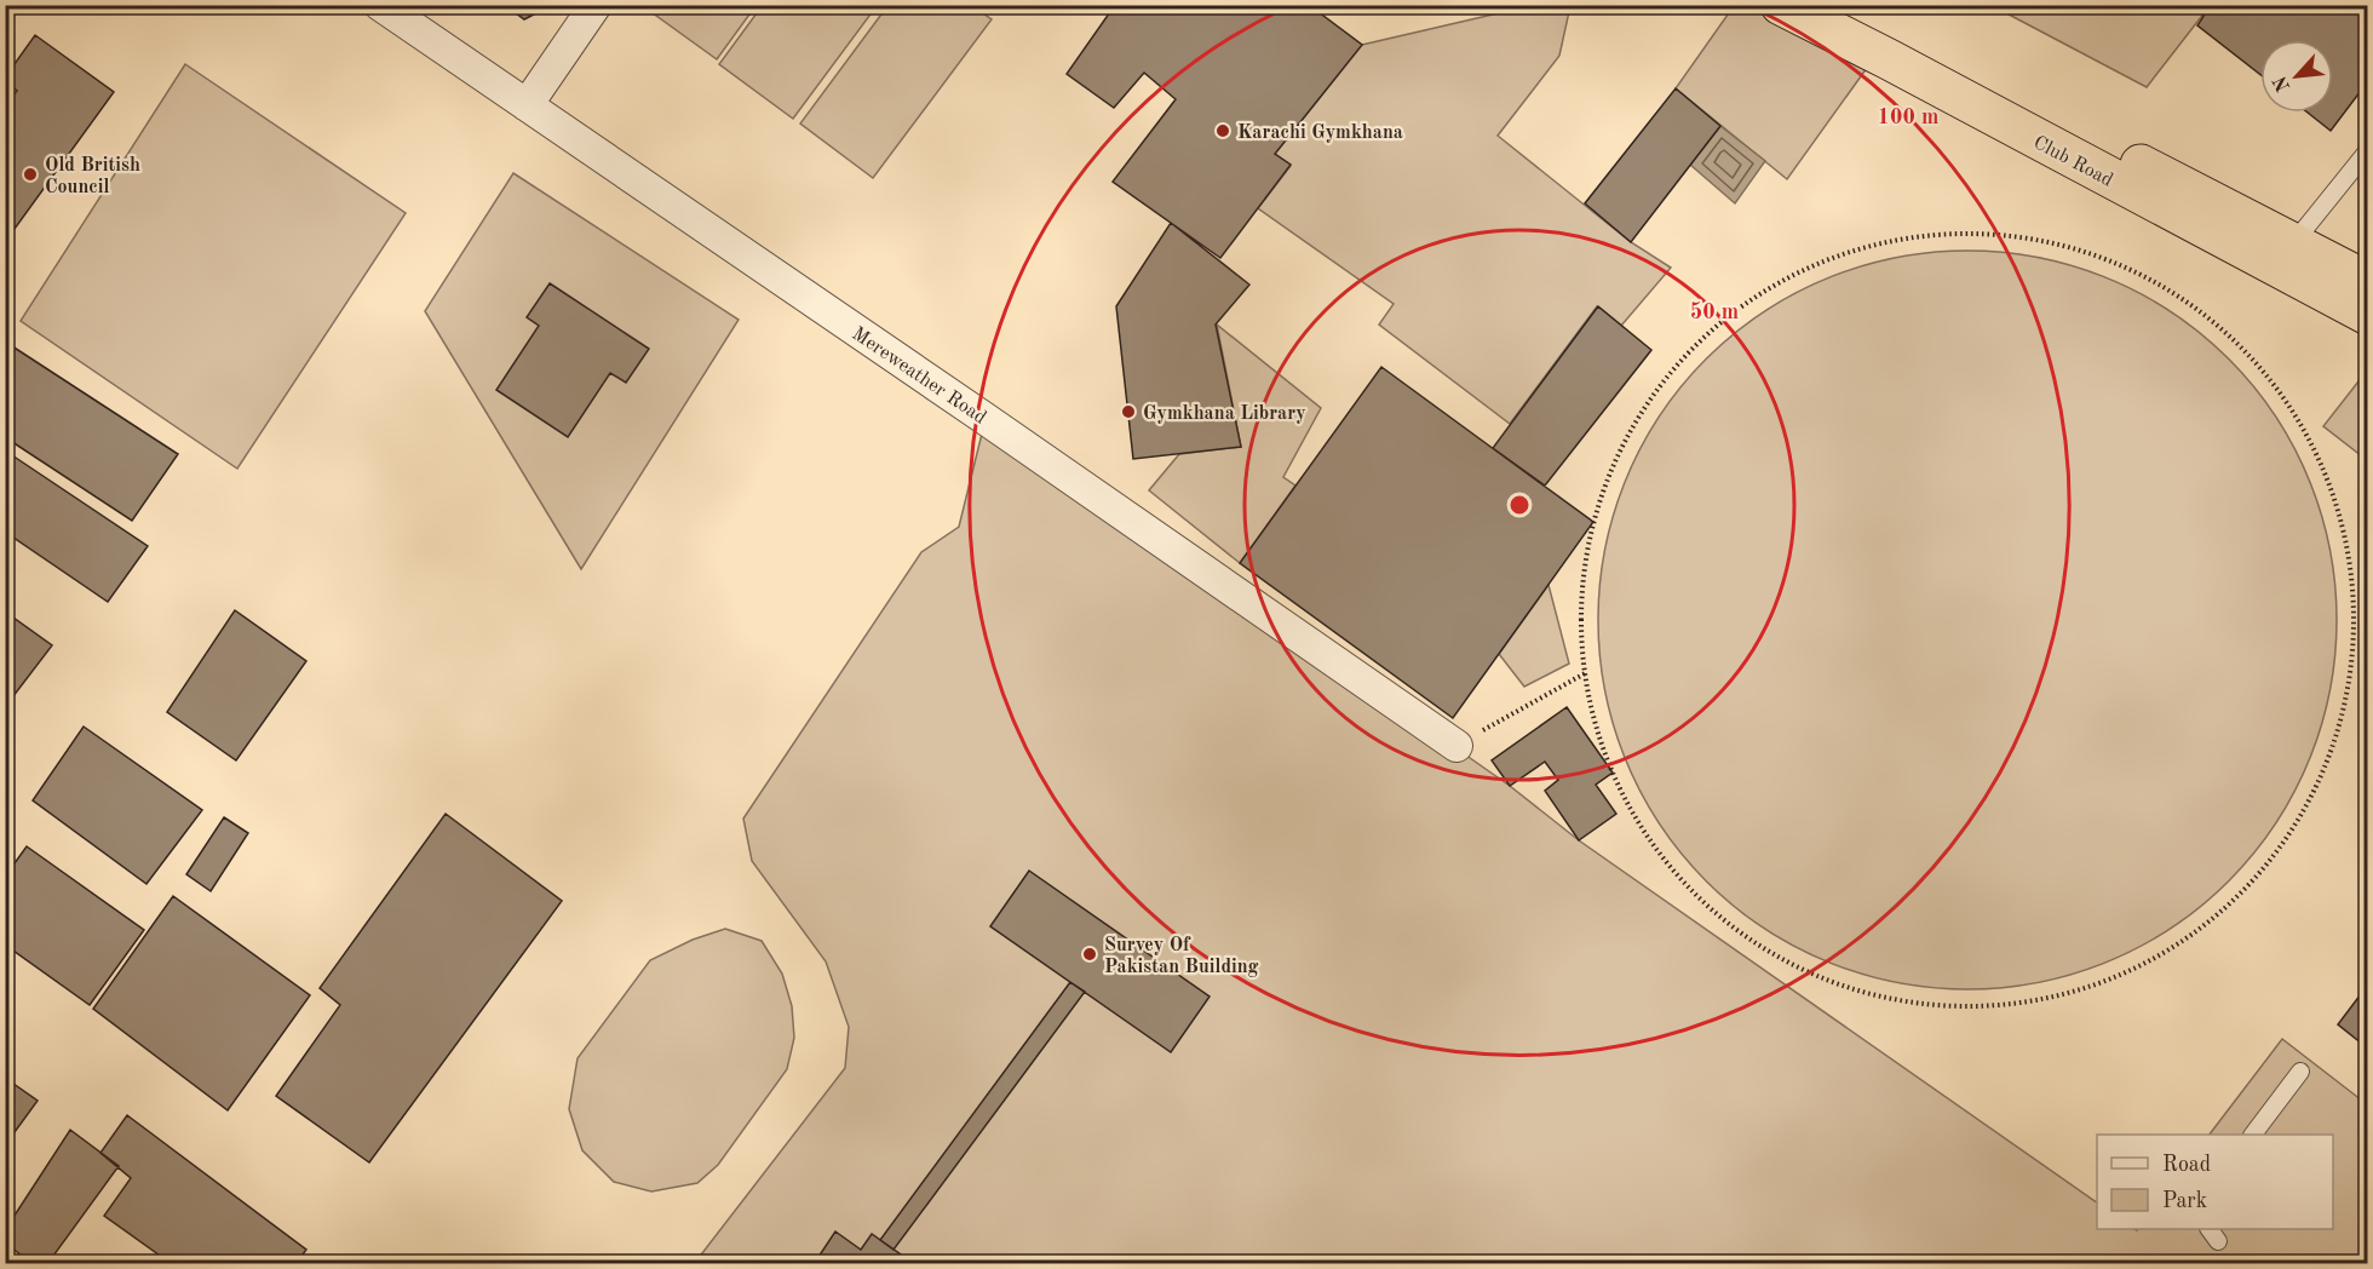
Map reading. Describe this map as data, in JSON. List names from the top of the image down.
{
  "streets": {
    "highway": ["Club Road"],
    "street": ["Mereweather Road"]
  },
  "places": [
    "Karachi Gymkhana",
    "Old British Council",
    "Gymkhana Library",
    "Survey Of Pakistan Building"
  ],
  "legend": ["Road", "Park"],
  "north": "bottom left",
  "rings": ["100 m", "50 m"]
}
